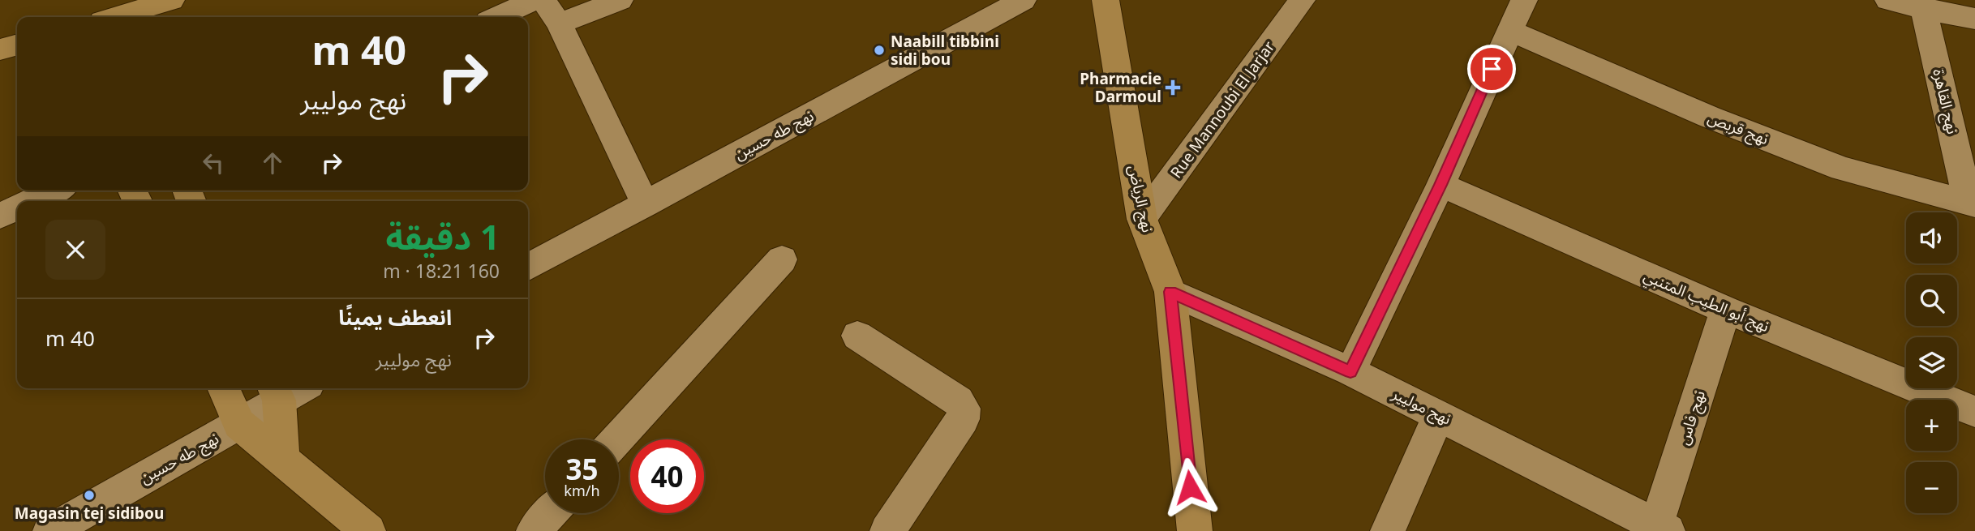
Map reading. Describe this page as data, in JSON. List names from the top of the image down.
{
  "streets": {
    "street": [
      "نهج القاهرة",
      "Rue Mannoubi El Jarjar",
      "نهج قربص",
      "نهج طه حسين",
      "نهج الرياض",
      "نهج أبو الطيب المتنبي",
      "نهج موليير",
      "نهج فاس"
    ]
  },
  "crossings": [
    ["نهج القاهرة", "نهج قربص"],
    ["Rue Mannoubi El Jarjar", "نهج الرياض"],
    ["نهج الرياض", "نهج موليير"],
    ["نهج أبو الطيب المتنبي", "نهج فاس"],
    ["نهج موليير", "نهج فاس"]
  ],
  "places": {
    "other": ["Naabill tibbini sidi bou", "Magasin tej sidibou"],
    "health": ["Pharmacie Darmoul"]
  },
  "page": {
    "turn": ["40 m", "نهج موليير"],
    "heading": ["1 دقيقة", "160 m · 18:21"],
    "map_buttons": ["+", "−"],
    "list": [
      {
        "name": "انعطف يمينًا",
        "note": "نهج موليير",
        "value": "40 m"
      }
    ],
    "speed": "35 km/h",
    "limit": "40"
  }
}
